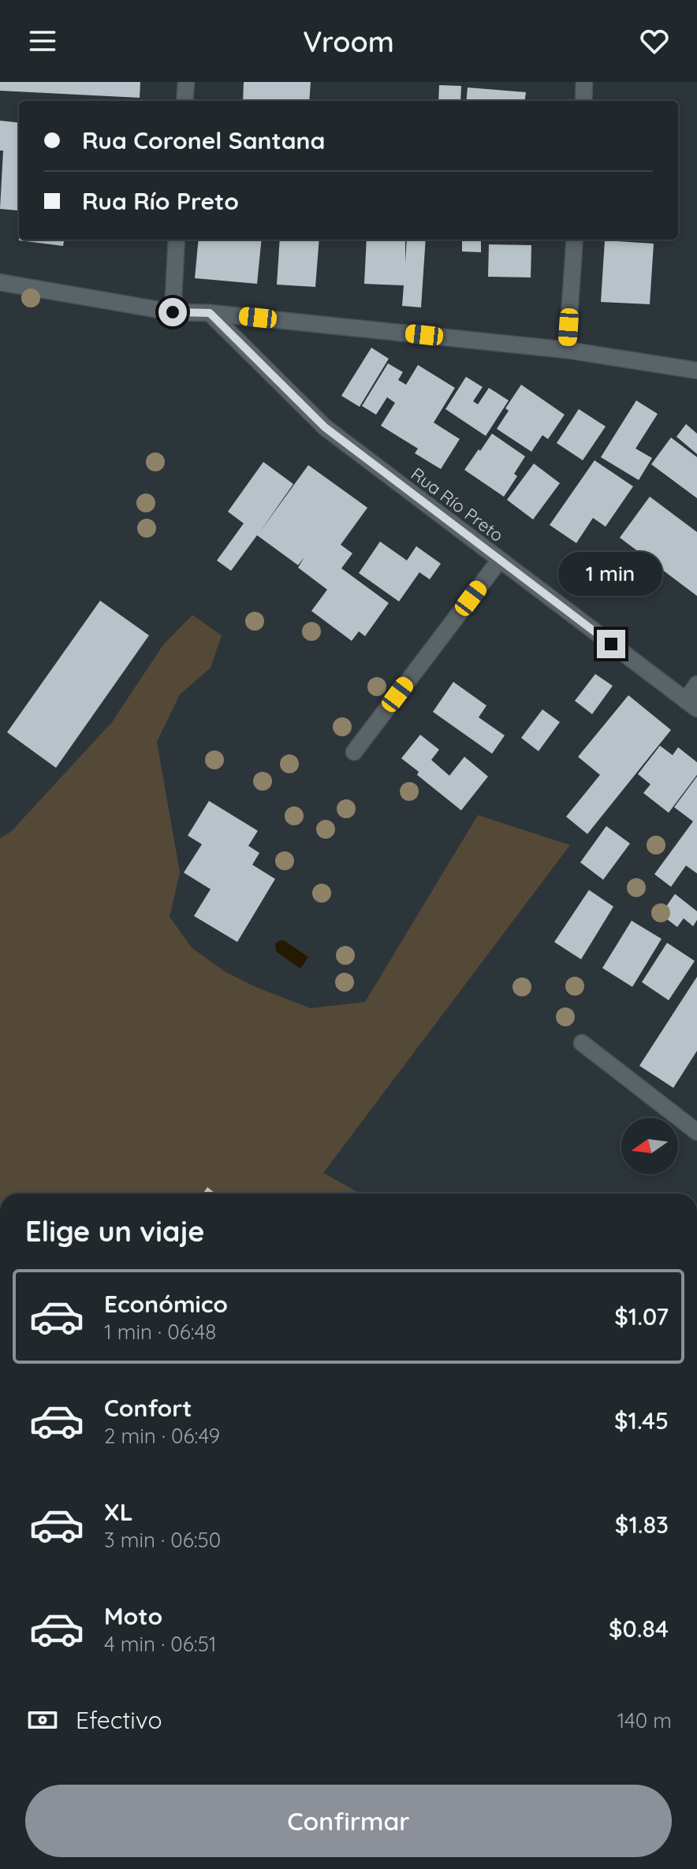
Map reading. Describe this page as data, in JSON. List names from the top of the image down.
{
  "streets": {
    "street": ["Rua Río Preto"]
  },
  "north": "left",
  "page": {
    "header": "Vroom",
    "banner": ["Rua Coronel Santana", "Rua Río Preto"],
    "bubble": "1 min",
    "heading": "Elige un viaje",
    "list": [
      {
        "name": "Económico",
        "note": "1 min · 06:48",
        "value": "$1.07"
      },
      {
        "name": "Confort",
        "note": "2 min · 06:49",
        "value": "$1.45"
      },
      {
        "name": "XL",
        "note": "3 min · 06:50",
        "value": "$1.83"
      },
      {
        "name": "Moto",
        "note": "4 min · 06:51",
        "value": "$0.84"
      }
    ],
    "pay": ["Efectivo", "140 m"],
    "buttons": "Confirmar"
  }
}
